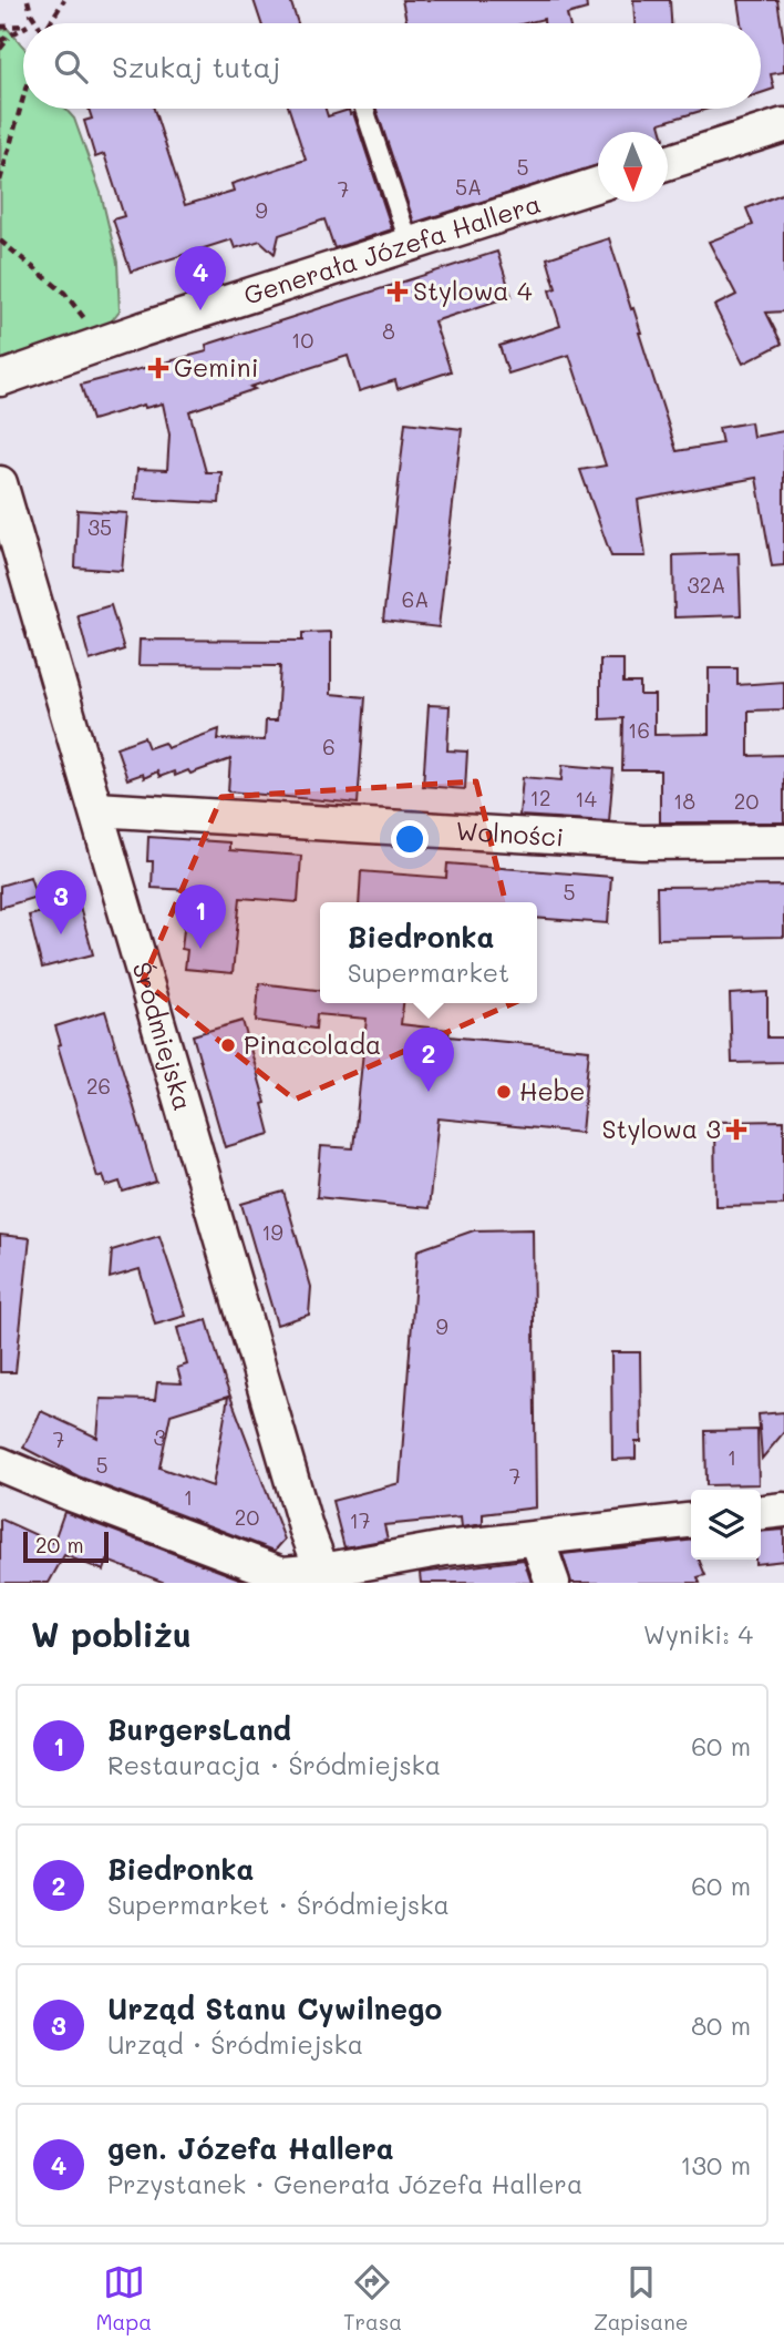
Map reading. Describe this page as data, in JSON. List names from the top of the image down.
{
  "streets": {
    "street": ["Generała Józefa Hallera", "Wolności", "Śródmiejska"]
  },
  "crossings": [
    ["Wolności", "Śródmiejska"]
  ],
  "places": {
    "health": ["Stylowa 4", "Gemini", "Stylowa 3"],
    "other": ["Pinacolada", "Hebe"]
  },
  "house_numbers": [
    "5",
    "5A",
    "7",
    "9",
    "8",
    "10",
    "35",
    "32A",
    "6A",
    "16",
    "6",
    "12",
    "14",
    "18",
    "20",
    "5",
    "26",
    "19",
    "9",
    "3",
    "7",
    "1",
    "5",
    "7",
    "1",
    "20",
    "17"
  ],
  "scale_bar": "20 m",
  "north": "bottom",
  "page": {
    "search": "Szukaj tutaj",
    "pins": [
      "4",
      "3",
      "1",
      "2"
    ],
    "popup": ["Biedronka", "Supermarket"],
    "scale": "20 m",
    "heading": ["W pobliżu", "Wyniki: 4"],
    "list": [
      {
        "mark": "1",
        "name": "BurgersLand",
        "note": "Restauracja · Śródmiejska",
        "value": "60 m"
      },
      {
        "mark": "2",
        "name": "Biedronka",
        "note": "Supermarket · Śródmiejska",
        "value": "60 m"
      },
      {
        "mark": "3",
        "name": "Urząd Stanu Cywilnego",
        "note": "Urząd · Śródmiejska",
        "value": "80 m"
      },
      {
        "mark": "4",
        "name": "gen. Józefa Hallera",
        "note": "Przystanek · Generała Józefa Hallera",
        "value": "130 m"
      }
    ],
    "nav": ["Mapa", "Trasa", "Zapisane"]
  }
}
